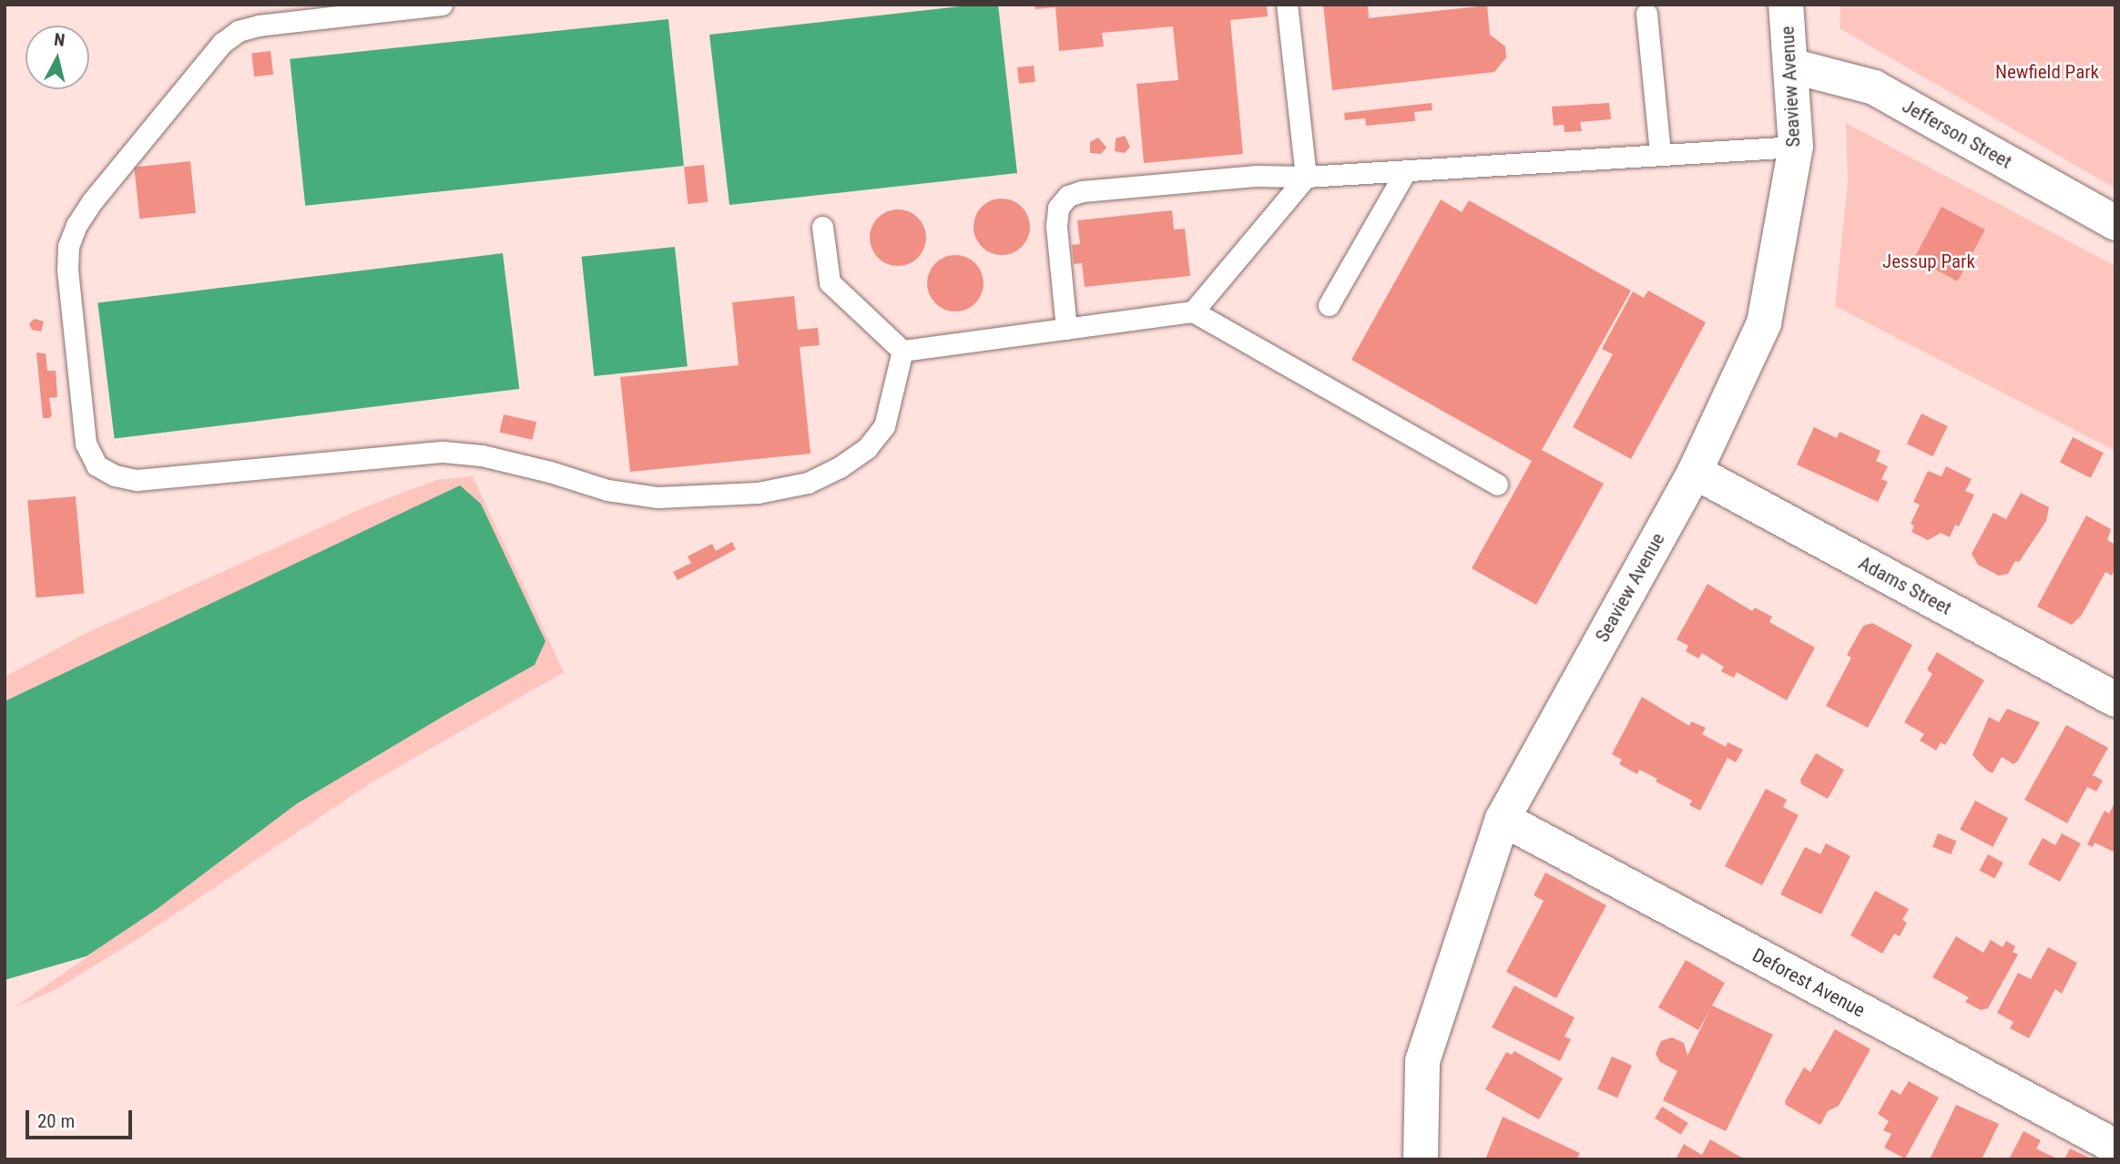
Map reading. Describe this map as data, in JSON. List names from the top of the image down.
{
  "streets": {
    "street": [
      "Seaview Avenue",
      "Jefferson Street",
      "Adams Street",
      "Deforest Avenue"
    ]
  },
  "crossings": [
    ["Seaview Avenue", "Jefferson Street"],
    ["Seaview Avenue", "Adams Street"],
    ["Seaview Avenue", "Deforest Avenue"]
  ],
  "parks": ["Newfield Park", "Jessup Park"],
  "scale_bar": "20 m",
  "north": "top"
}
